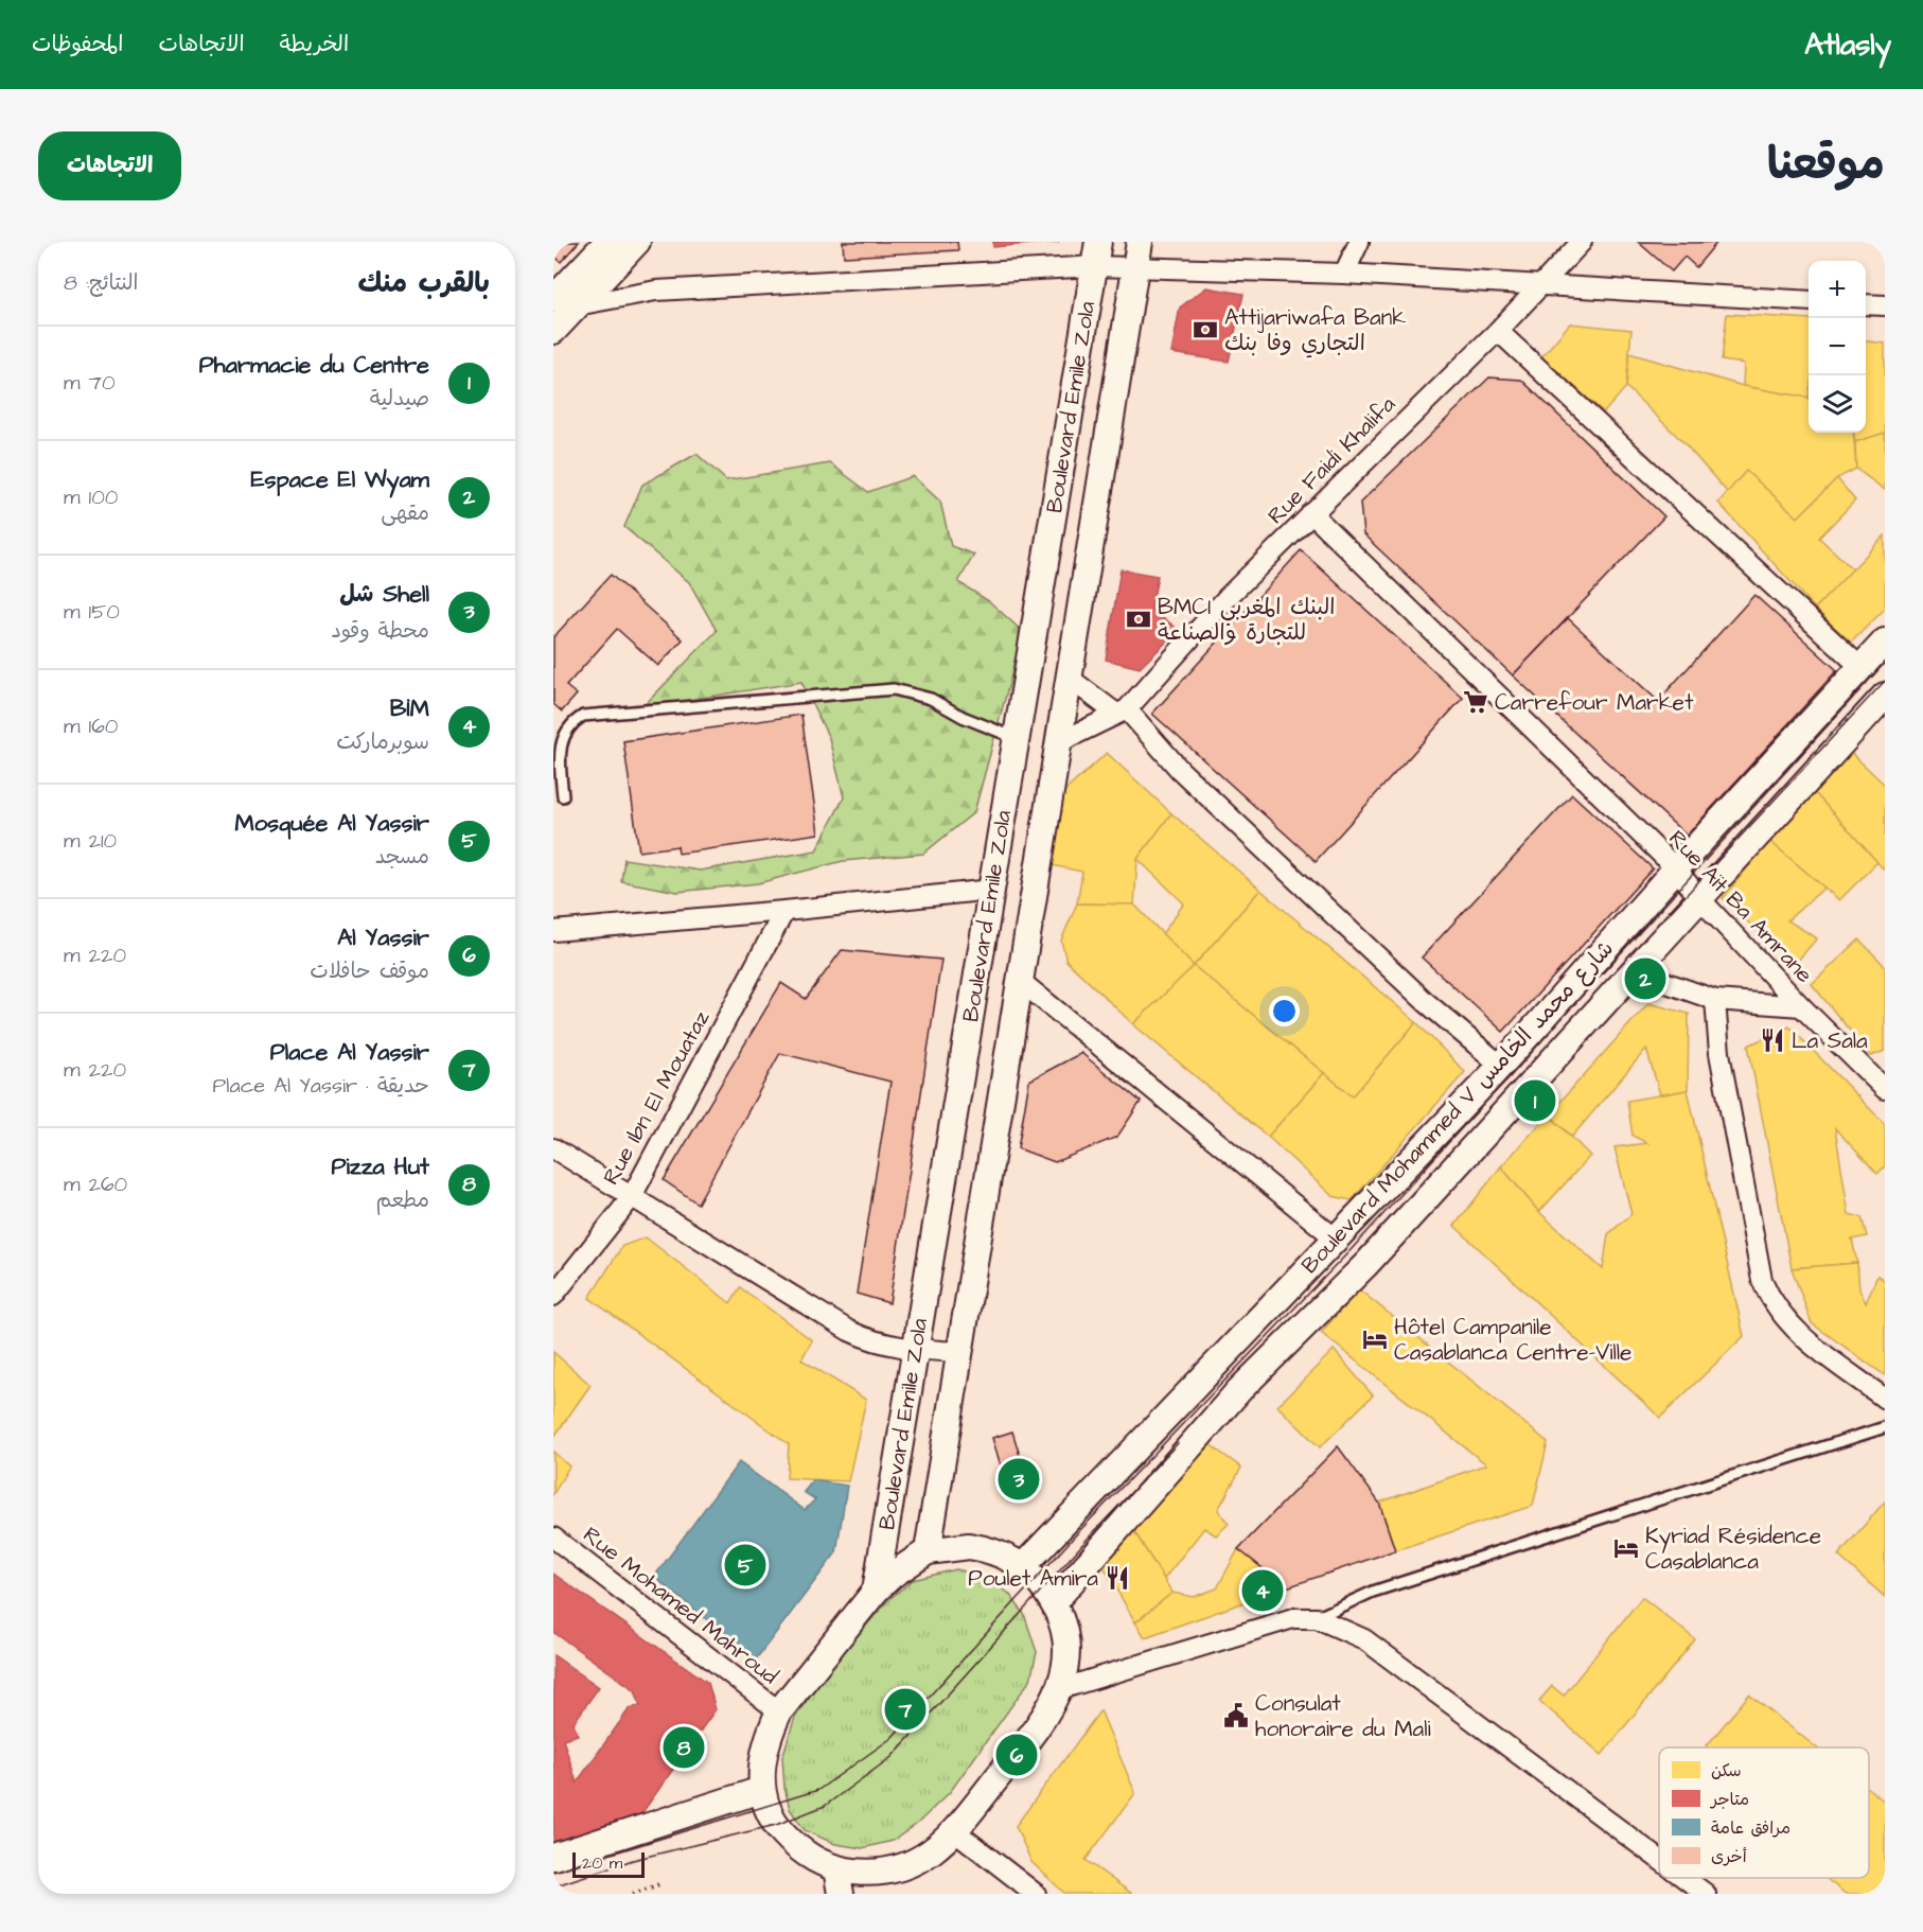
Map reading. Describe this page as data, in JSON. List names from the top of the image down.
{
  "streets": {
    "main road": ["Boulevard Emile Zola", "Boulevard Mohammed V شارع محمد الخامس"],
    "street": [
      "Rue Faidi Khalifa",
      "Rue Aït Ba Amrane",
      "Rue Ibn El Mouataz",
      "Rue Mohamed Mahroud"
    ]
  },
  "crossings": [
    ["Boulevard Emile Zola", "Rue Faidi Khalifa"],
    ["Rue Faidi Khalifa", "Rue Aït Ba Amrane"],
    ["Rue Aït Ba Amrane", "Boulevard Mohammed V شارع محمد الخامس"]
  ],
  "places": {
    "bank": ["Attijariwafa Bank التجاري وفا بنك", "BMCI البنك المغربي للتجارة والصناعة"],
    "supermarket": ["Carrefour Market"],
    "restaurant": ["La Sala", "Poulet Amira"],
    "hotel": ["Hôtel Campanile Casablanca Centre-Ville", "Kyriad Résidence Casablanca"],
    "public building": ["Consulat honoraire du Mali"]
  },
  "legend": [
    "سكن",
    "متاجر",
    "مرافق عامة",
    "أخرى"
  ],
  "scale_bar": "20 m",
  "page": {
    "header": "Atlasly",
    "nav": ["الخريطة", "الاتجاهات", "المحفوظات"],
    "title": "موقعنا",
    "buttons": "الاتجاهات",
    "heading": ["بالقرب منك", "النتائج: 8"],
    "map_buttons": ["+", "−"],
    "list": [
      {
        "mark": "1",
        "name": "Pharmacie du Centre",
        "note": "صيدلية",
        "value": "70 m"
      },
      {
        "mark": "2",
        "name": "Espace El Wyam",
        "note": "مقهى",
        "value": "100 m"
      },
      {
        "mark": "3",
        "name": "Shell شل",
        "note": "محطة وقود",
        "value": "150 m"
      },
      {
        "mark": "4",
        "name": "BİM",
        "note": "سوبرماركت",
        "value": "160 m"
      },
      {
        "mark": "5",
        "name": "Mosquée Al Yassir",
        "note": "مسجد",
        "value": "210 m"
      },
      {
        "mark": "6",
        "name": "Al Yassir",
        "note": "موقف حافلات",
        "value": "220 m"
      },
      {
        "mark": "7",
        "name": "Place Al Yassir",
        "note": "حديقة · Place Al Yassir",
        "value": "220 m"
      },
      {
        "mark": "8",
        "name": "Pizza Hut",
        "note": "مطعم",
        "value": "260 m"
      }
    ],
    "pins": [
      "2",
      "1",
      "3",
      "5",
      "4",
      "7",
      "8",
      "6"
    ],
    "scale": "20 m"
  }
}
